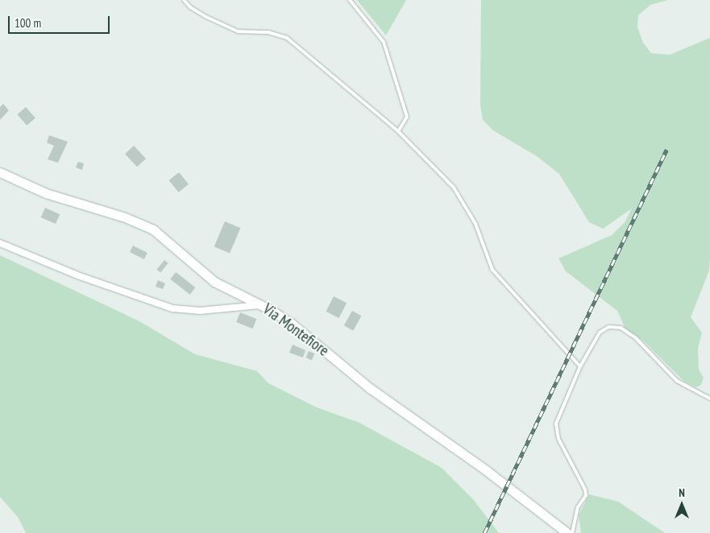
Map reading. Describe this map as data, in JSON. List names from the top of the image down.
{
  "streets": {
    "main road": ["Via Montefiore"]
  },
  "scale_bar": "100 m",
  "north": "top"
}
